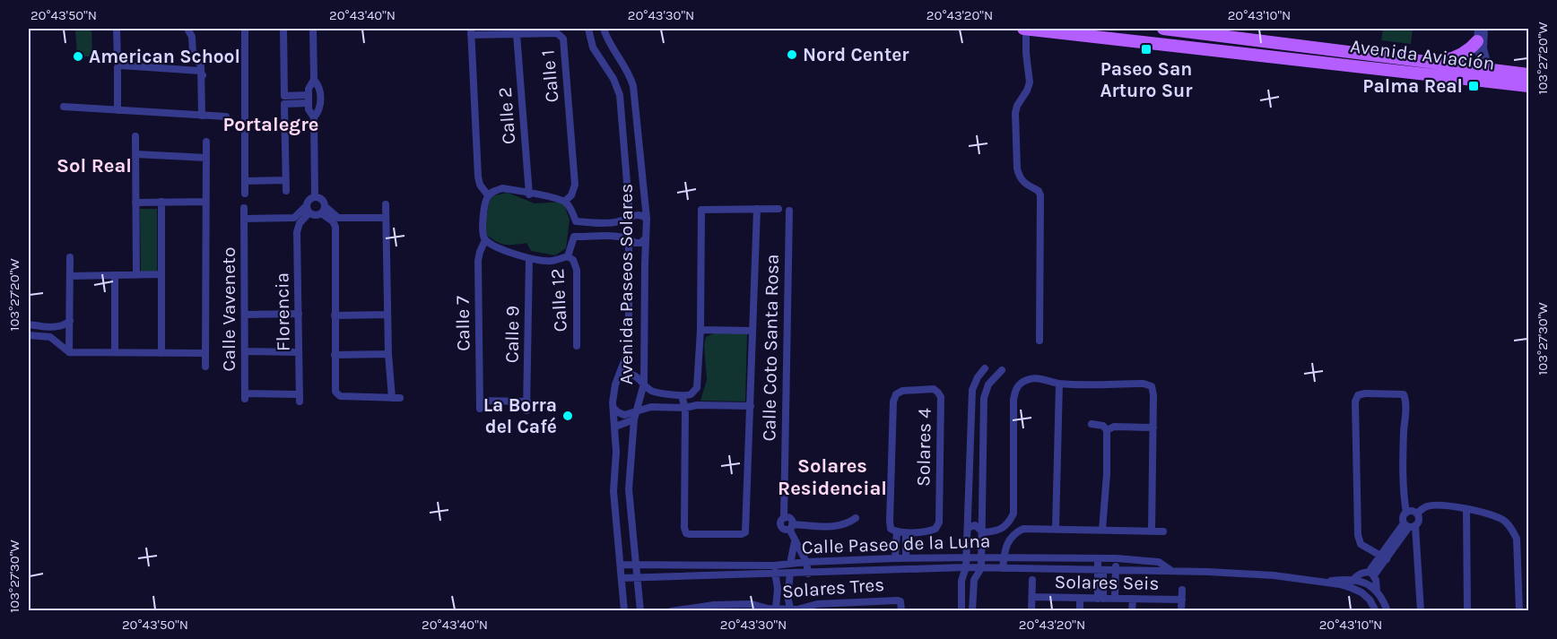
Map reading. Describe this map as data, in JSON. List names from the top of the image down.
{
  "streets": {
    "main road": ["Avenida Aviación"],
    "street": [
      "Calle 1",
      "Calle 2",
      "Avenida Paseos Solares",
      "Calle 12",
      "Calle Vaveneto",
      "Florencia",
      "Calle 7",
      "Calle 9",
      "Calle Coto Santa Rosa",
      "Solares 4",
      "Calle Paseo de la Luna",
      "Solares Seis",
      "Solares Tres"
    ]
  },
  "crossings": [
    ["Calle 1", "Calle 2"],
    ["Avenida Paseos Solares", "Calle Paseo de la Luna"],
    ["Calle Vaveneto", "Florencia"],
    ["Calle 7", "Calle 9"],
    ["Calle Coto Santa Rosa", "Calle Paseo de la Luna"],
    ["Solares 4", "Calle Paseo de la Luna"]
  ],
  "districts": ["Portalegre", "Sol Real", "Solares Residencial"],
  "places": {
    "transit": ["Paseo San Arturo Sur", "Palma Real"],
    "other": ["Nord Center", "American School", "La Borra del Café"]
  },
  "coordinates": [
    "20°43'50\"N",
    "20°43'40\"N",
    "20°43'30\"N",
    "20°43'20\"N",
    "20°43'10\"N",
    "103°27'20\"W",
    "103°27'30\"W"
  ]
}
